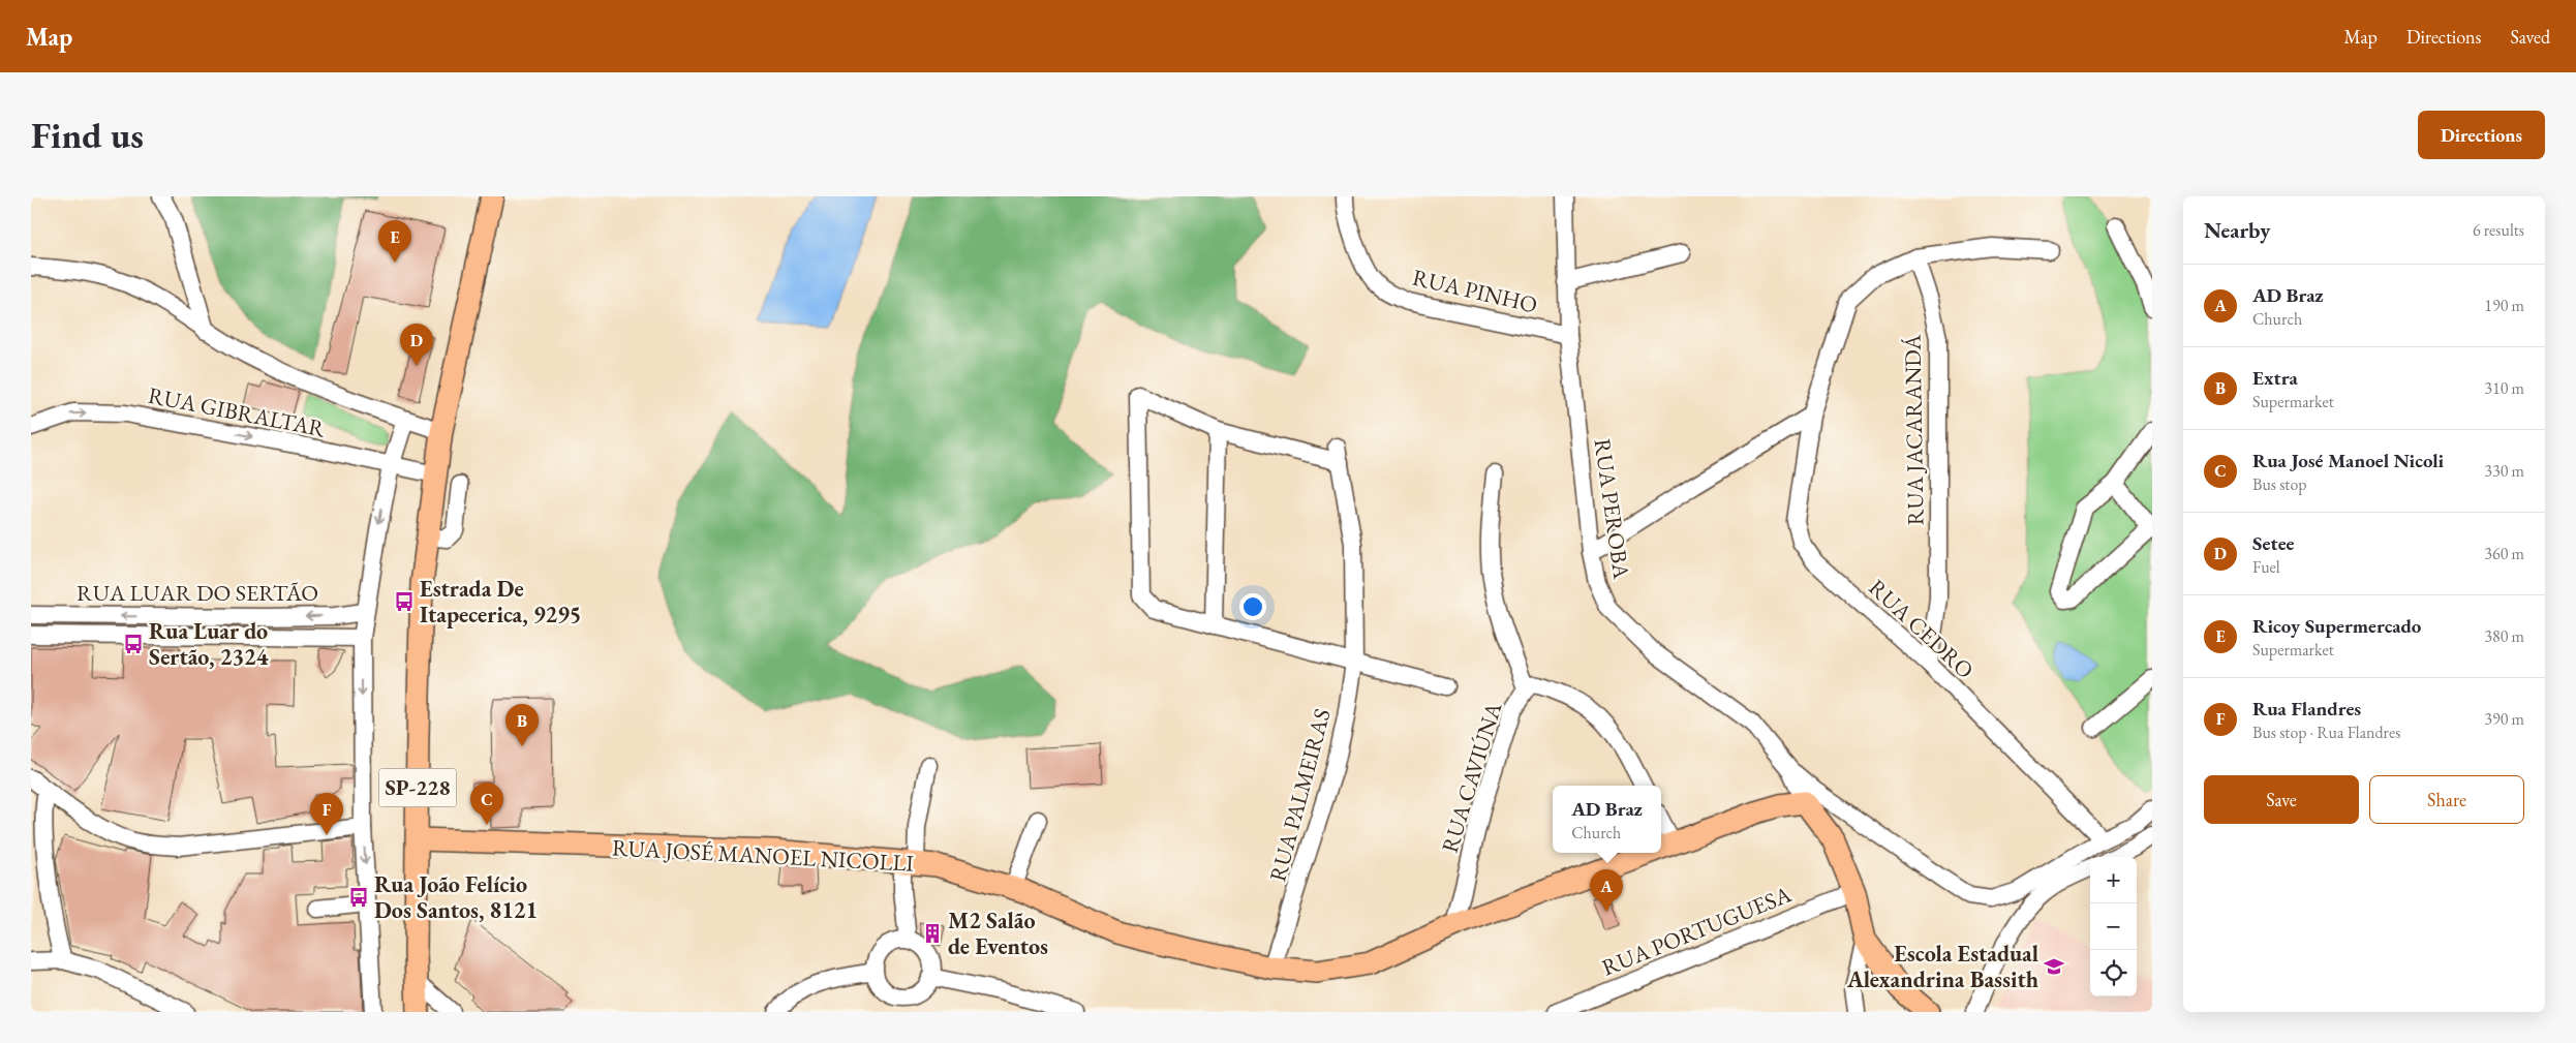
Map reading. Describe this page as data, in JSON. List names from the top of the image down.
{
  "streets": {
    "main road": ["SP-228", "RUA JOSÉ MANOEL NICOLLI"],
    "street": [
      "RUA PINHO",
      "RUA GIBRALTAR",
      "RUA JACARANDÁ",
      "RUA PEROBA",
      "RUA LUAR DO SERTÃO",
      "RUA CEDRO",
      "RUA CAVIÚNA",
      "RUA PALMEIRAS",
      "RUA PORTUGUESA"
    ]
  },
  "crossings": [
    ["RUA PINHO", "RUA PEROBA"],
    ["RUA GIBRALTAR", "SP-228"],
    ["RUA JACARANDÁ", "RUA CEDRO"],
    ["RUA PEROBA", "RUA JOSÉ MANOEL NICOLLI"],
    ["RUA CAVIÚNA", "RUA JOSÉ MANOEL NICOLLI"],
    ["SP-228", "RUA JOSÉ MANOEL NICOLLI"],
    ["RUA PALMEIRAS", "RUA JOSÉ MANOEL NICOLLI"]
  ],
  "places": {
    "bus stop": ["Estrada De Itapecerica, 9295", "Rua Luar do Sertão, 2324", "Rua João Felício Dos Santos, 8121"],
    "building": ["M2 Salão de Eventos"],
    "school or university": ["Escola Estadual Alexandrina Bassith"]
  },
  "page": {
    "header": "Map",
    "nav": ["Map", "Directions", "Saved"],
    "buttons": [
      "Directions",
      ["Save", "Share"]
    ],
    "title": "Find us",
    "heading": ["Nearby", "6 results"],
    "pins": [
      "E",
      "D",
      "B",
      "C",
      "F",
      "A"
    ],
    "list": [
      {
        "mark": "A",
        "name": "AD Braz",
        "note": "Church",
        "value": "190 m"
      },
      {
        "mark": "B",
        "name": "Extra",
        "note": "Supermarket",
        "value": "310 m"
      },
      {
        "mark": "C",
        "name": "Rua José Manoel Nicoli",
        "note": "Bus stop",
        "value": "330 m"
      },
      {
        "mark": "D",
        "name": "Setee",
        "note": "Fuel",
        "value": "360 m"
      },
      {
        "mark": "E",
        "name": "Ricoy Supermercado",
        "note": "Supermarket",
        "value": "380 m"
      },
      {
        "mark": "F",
        "name": "Rua Flandres",
        "note": "Bus stop · Rua Flandres",
        "value": "390 m"
      }
    ],
    "popup": ["AD Braz", "Church"],
    "map_buttons": ["+", "−"]
  }
}
